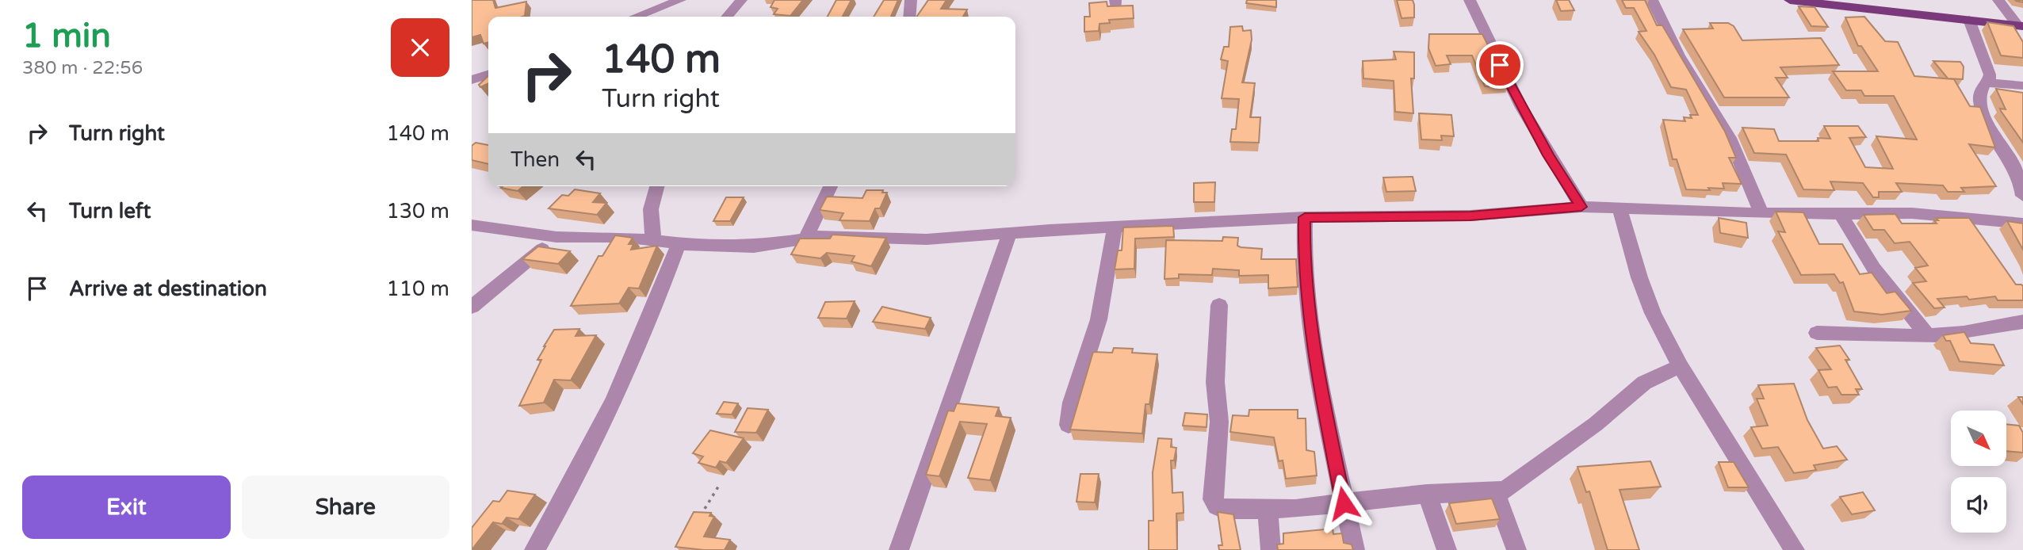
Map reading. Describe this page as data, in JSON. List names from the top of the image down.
{
  "north": "bottom right",
  "page": {
    "heading": ["1 min", "380 m · 22:56"],
    "turn": ["140 m", "Turn right"],
    "list": [
      {
        "name": "Turn right",
        "value": "140 m"
      },
      {
        "name": "Turn left",
        "value": "130 m"
      },
      {
        "name": "Arrive at destination",
        "value": "110 m"
      }
    ],
    "then": "Then",
    "buttons": ["Exit", "Share"]
  }
}
